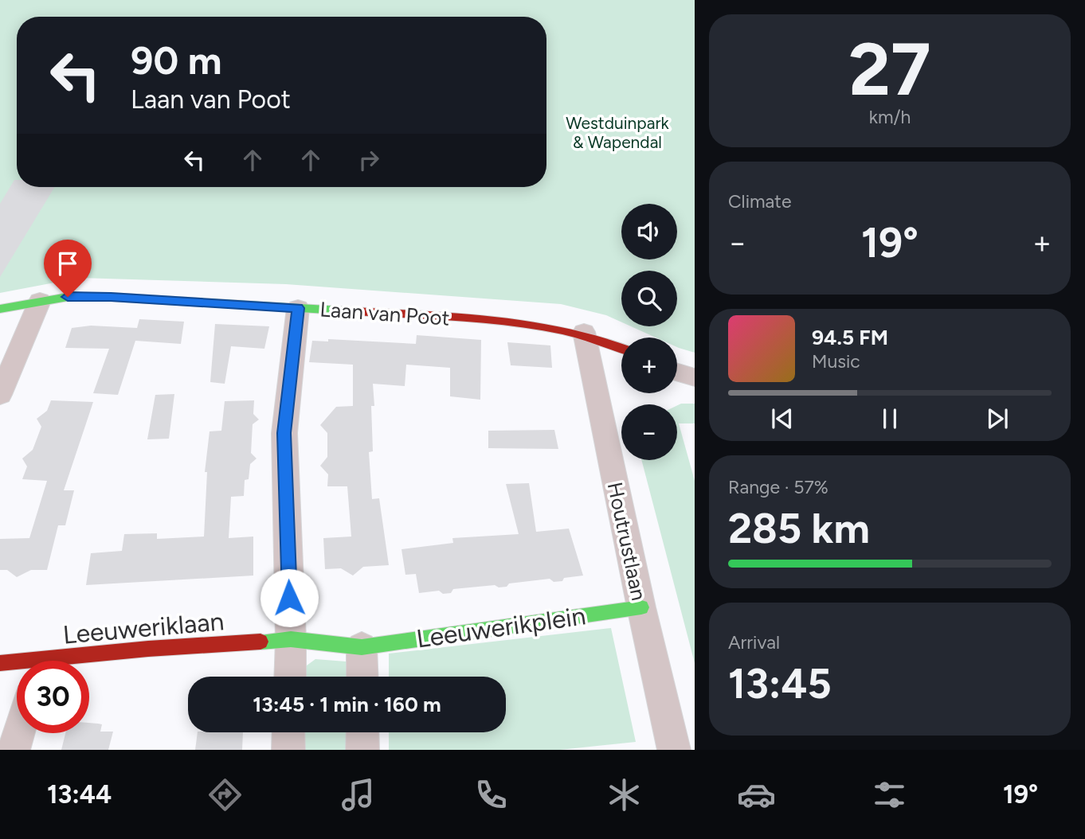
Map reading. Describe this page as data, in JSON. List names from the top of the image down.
{
  "streets": {
    "street": [
      "Laan van Poot",
      "Houtrustlaan",
      "Leeuwerikplein",
      "Leeuweriklaan"
    ]
  },
  "crossings": [
    ["Laan van Poot", "Houtrustlaan"],
    ["Houtrustlaan", "Leeuwerikplein"],
    ["Leeuwerikplein", "Leeuweriklaan"]
  ],
  "parks": ["Westduinpark & Wapendal"],
  "page": {
    "tile": [
      ["27", "km/h"],
      "Climate",
      ["Range · 57%", "285 km"],
      ["Arrival", "13:45"]
    ],
    "turn": ["90 m", "Laan van Poot"],
    "map_buttons": ["+", "−"],
    "heat": ["−", "19°", "+"],
    "song": ["94.5 FM", "Music"],
    "limit": "30",
    "trip": "13:45 · 1 min · 160 m",
    "tabs": ["13:44", "19°"]
  }
}
